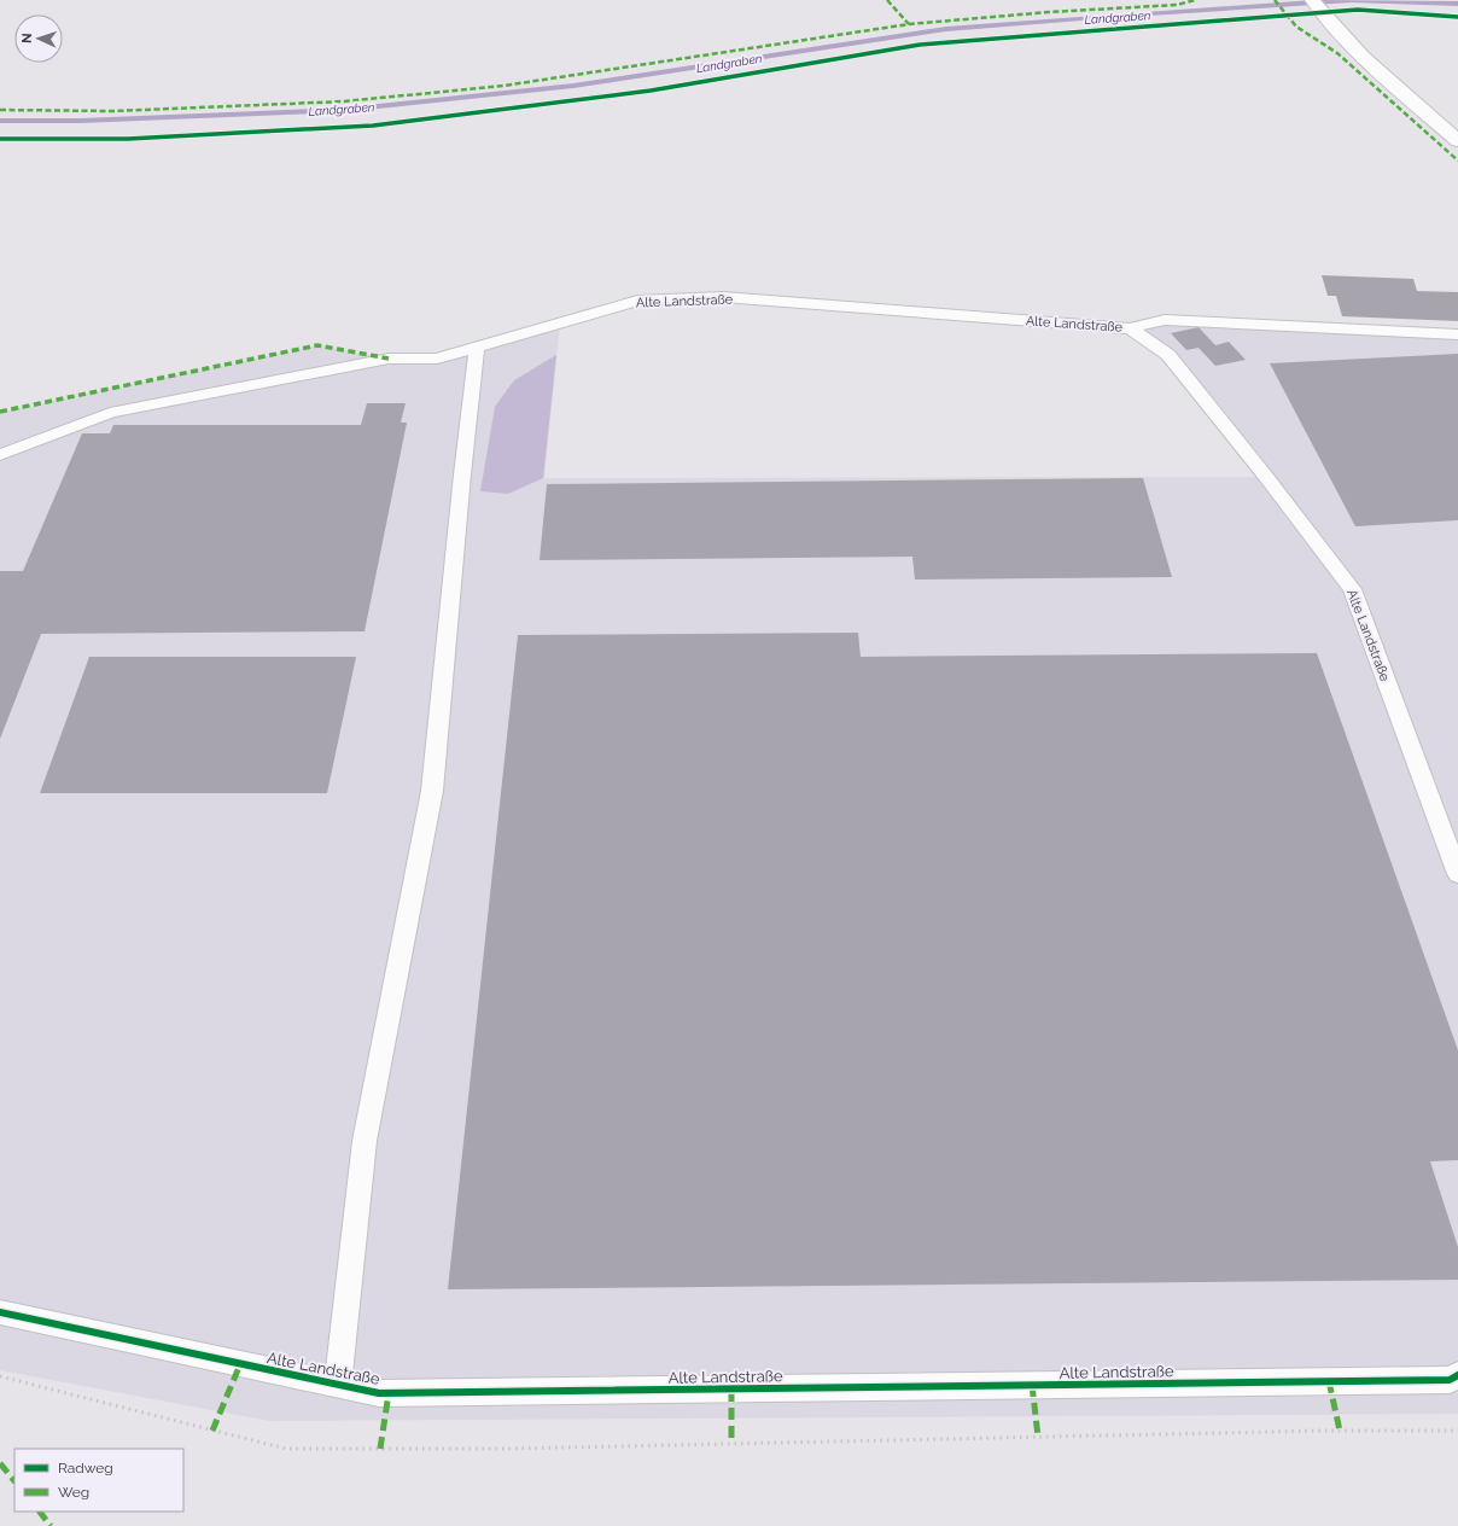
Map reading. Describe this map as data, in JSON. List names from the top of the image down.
{
  "streets": {
    "lane": ["Alte Landstraße"]
  },
  "water": ["Landgraben"],
  "legend": ["Radweg", "Weg"],
  "north": "left"
}
